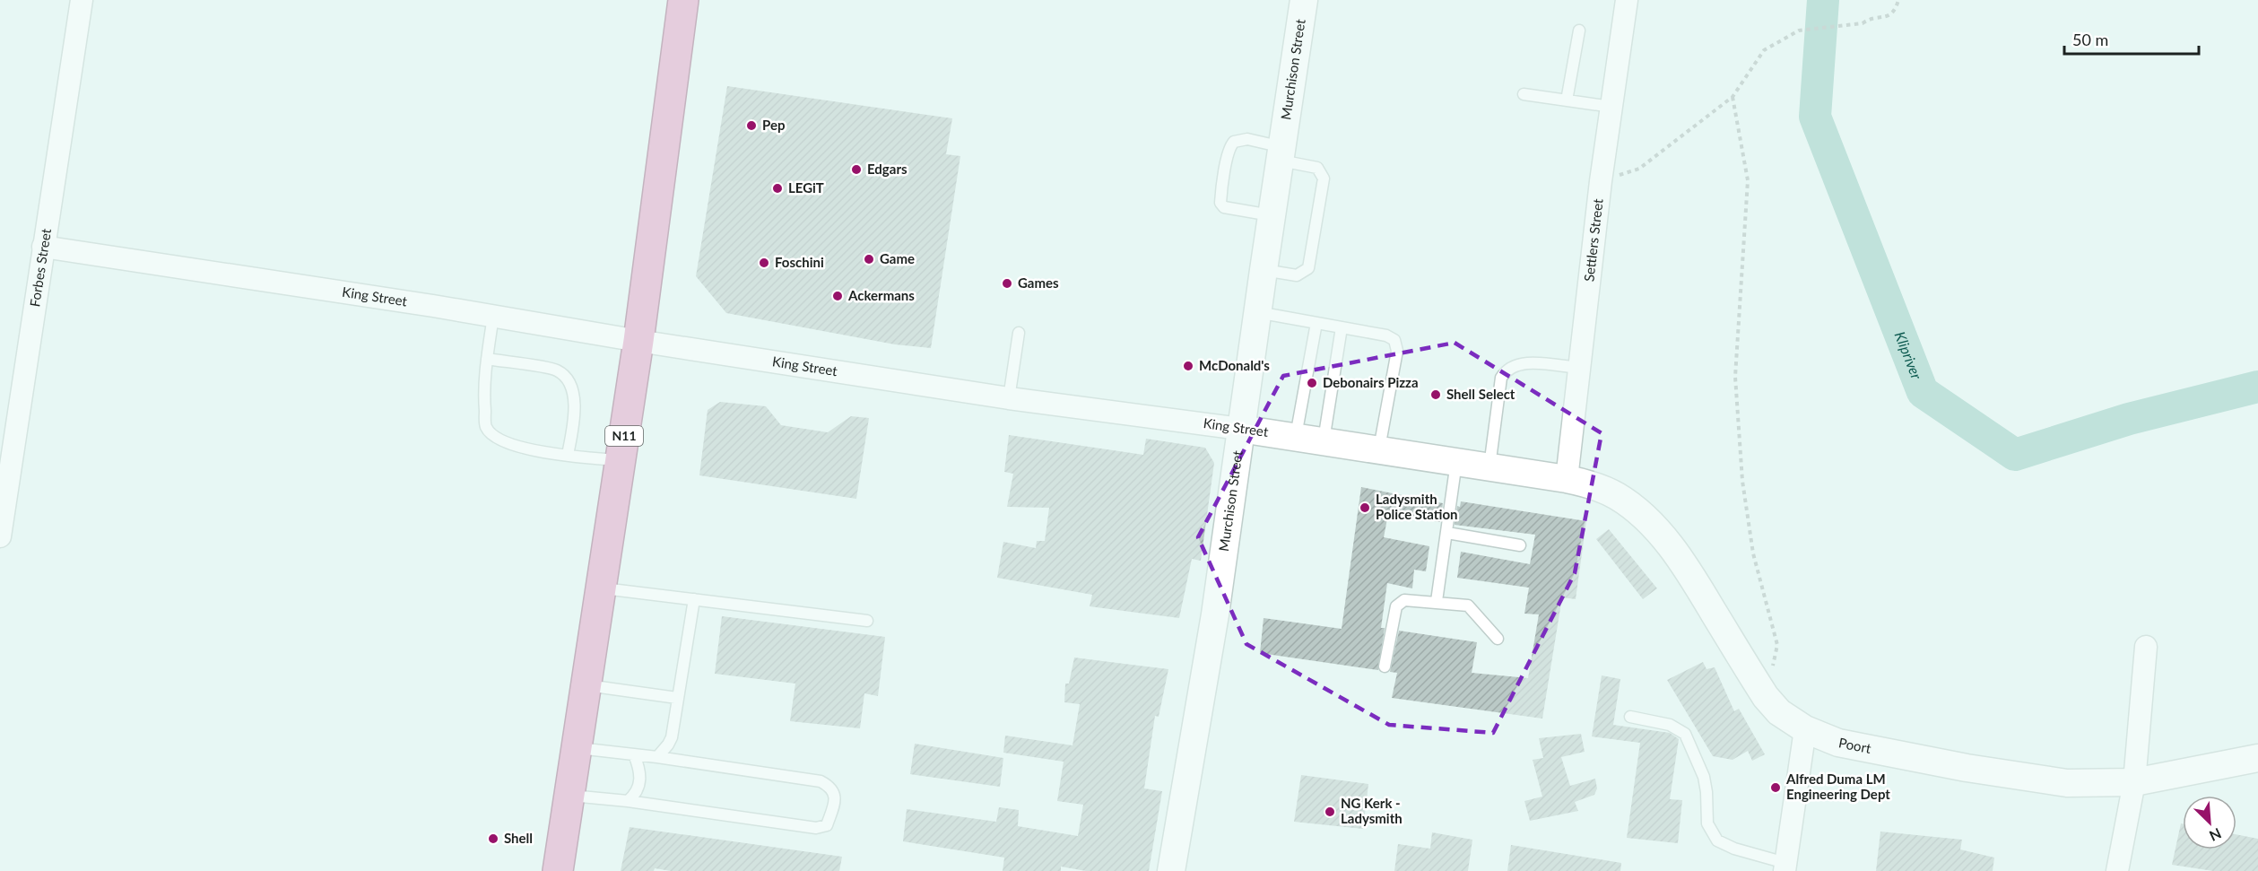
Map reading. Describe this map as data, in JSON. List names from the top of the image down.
{
  "streets": {
    "highway": ["N11"],
    "street": [
      "Murchison Street",
      "Settlers Street",
      "Forbes Street",
      "King Street",
      "Poort"
    ]
  },
  "crossings": [
    ["Murchison Street", "King Street"],
    ["Settlers Street", "King Street"],
    ["Settlers Street", "Poort"],
    ["Forbes Street", "King Street"],
    ["King Street", "N11"],
    ["King Street", "Poort"]
  ],
  "water": ["Klipriver"],
  "places": [
    "Pep",
    "Edgars",
    "LEGiT",
    "Game",
    "Foschini",
    "Games",
    "Ackermans",
    "McDonald's",
    "Debonairs Pizza",
    "Shell Select",
    "Ladysmith Police Station",
    "Alfred Duma LM Engineering Dept",
    "NG Kerk - Ladysmith",
    "Shell"
  ],
  "scale_bar": "50 m",
  "north": "bottom right"
}
